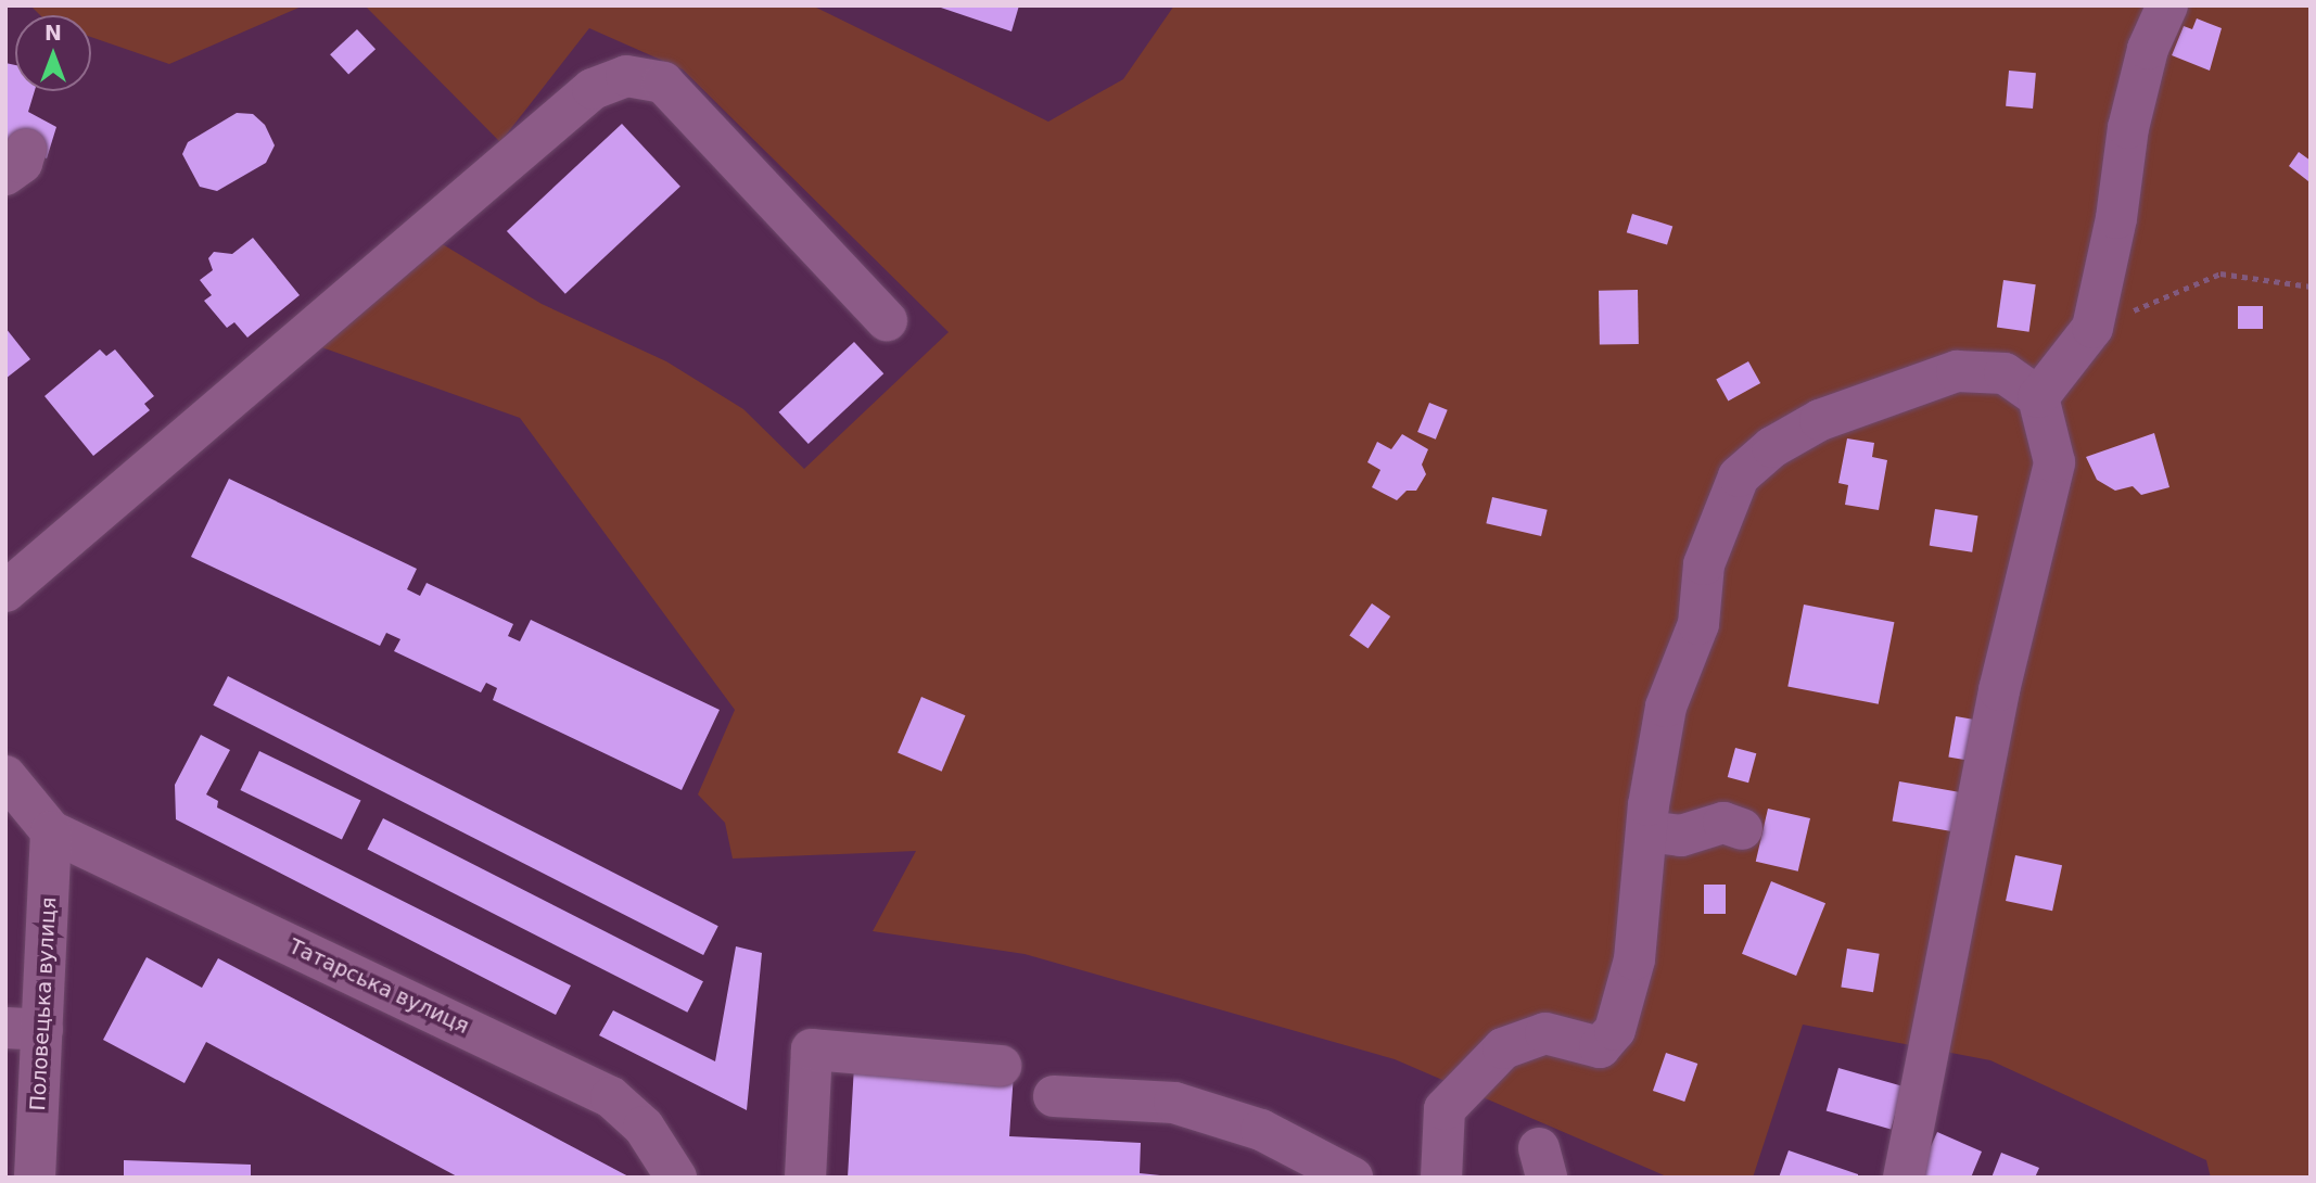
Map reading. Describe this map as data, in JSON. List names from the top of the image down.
{
  "streets": {
    "street": ["Татарська вулиця", "Половецька вулиця"]
  },
  "crossings": [
    ["Татарська вулиця", "Половецька вулиця"]
  ],
  "north": "top"
}
